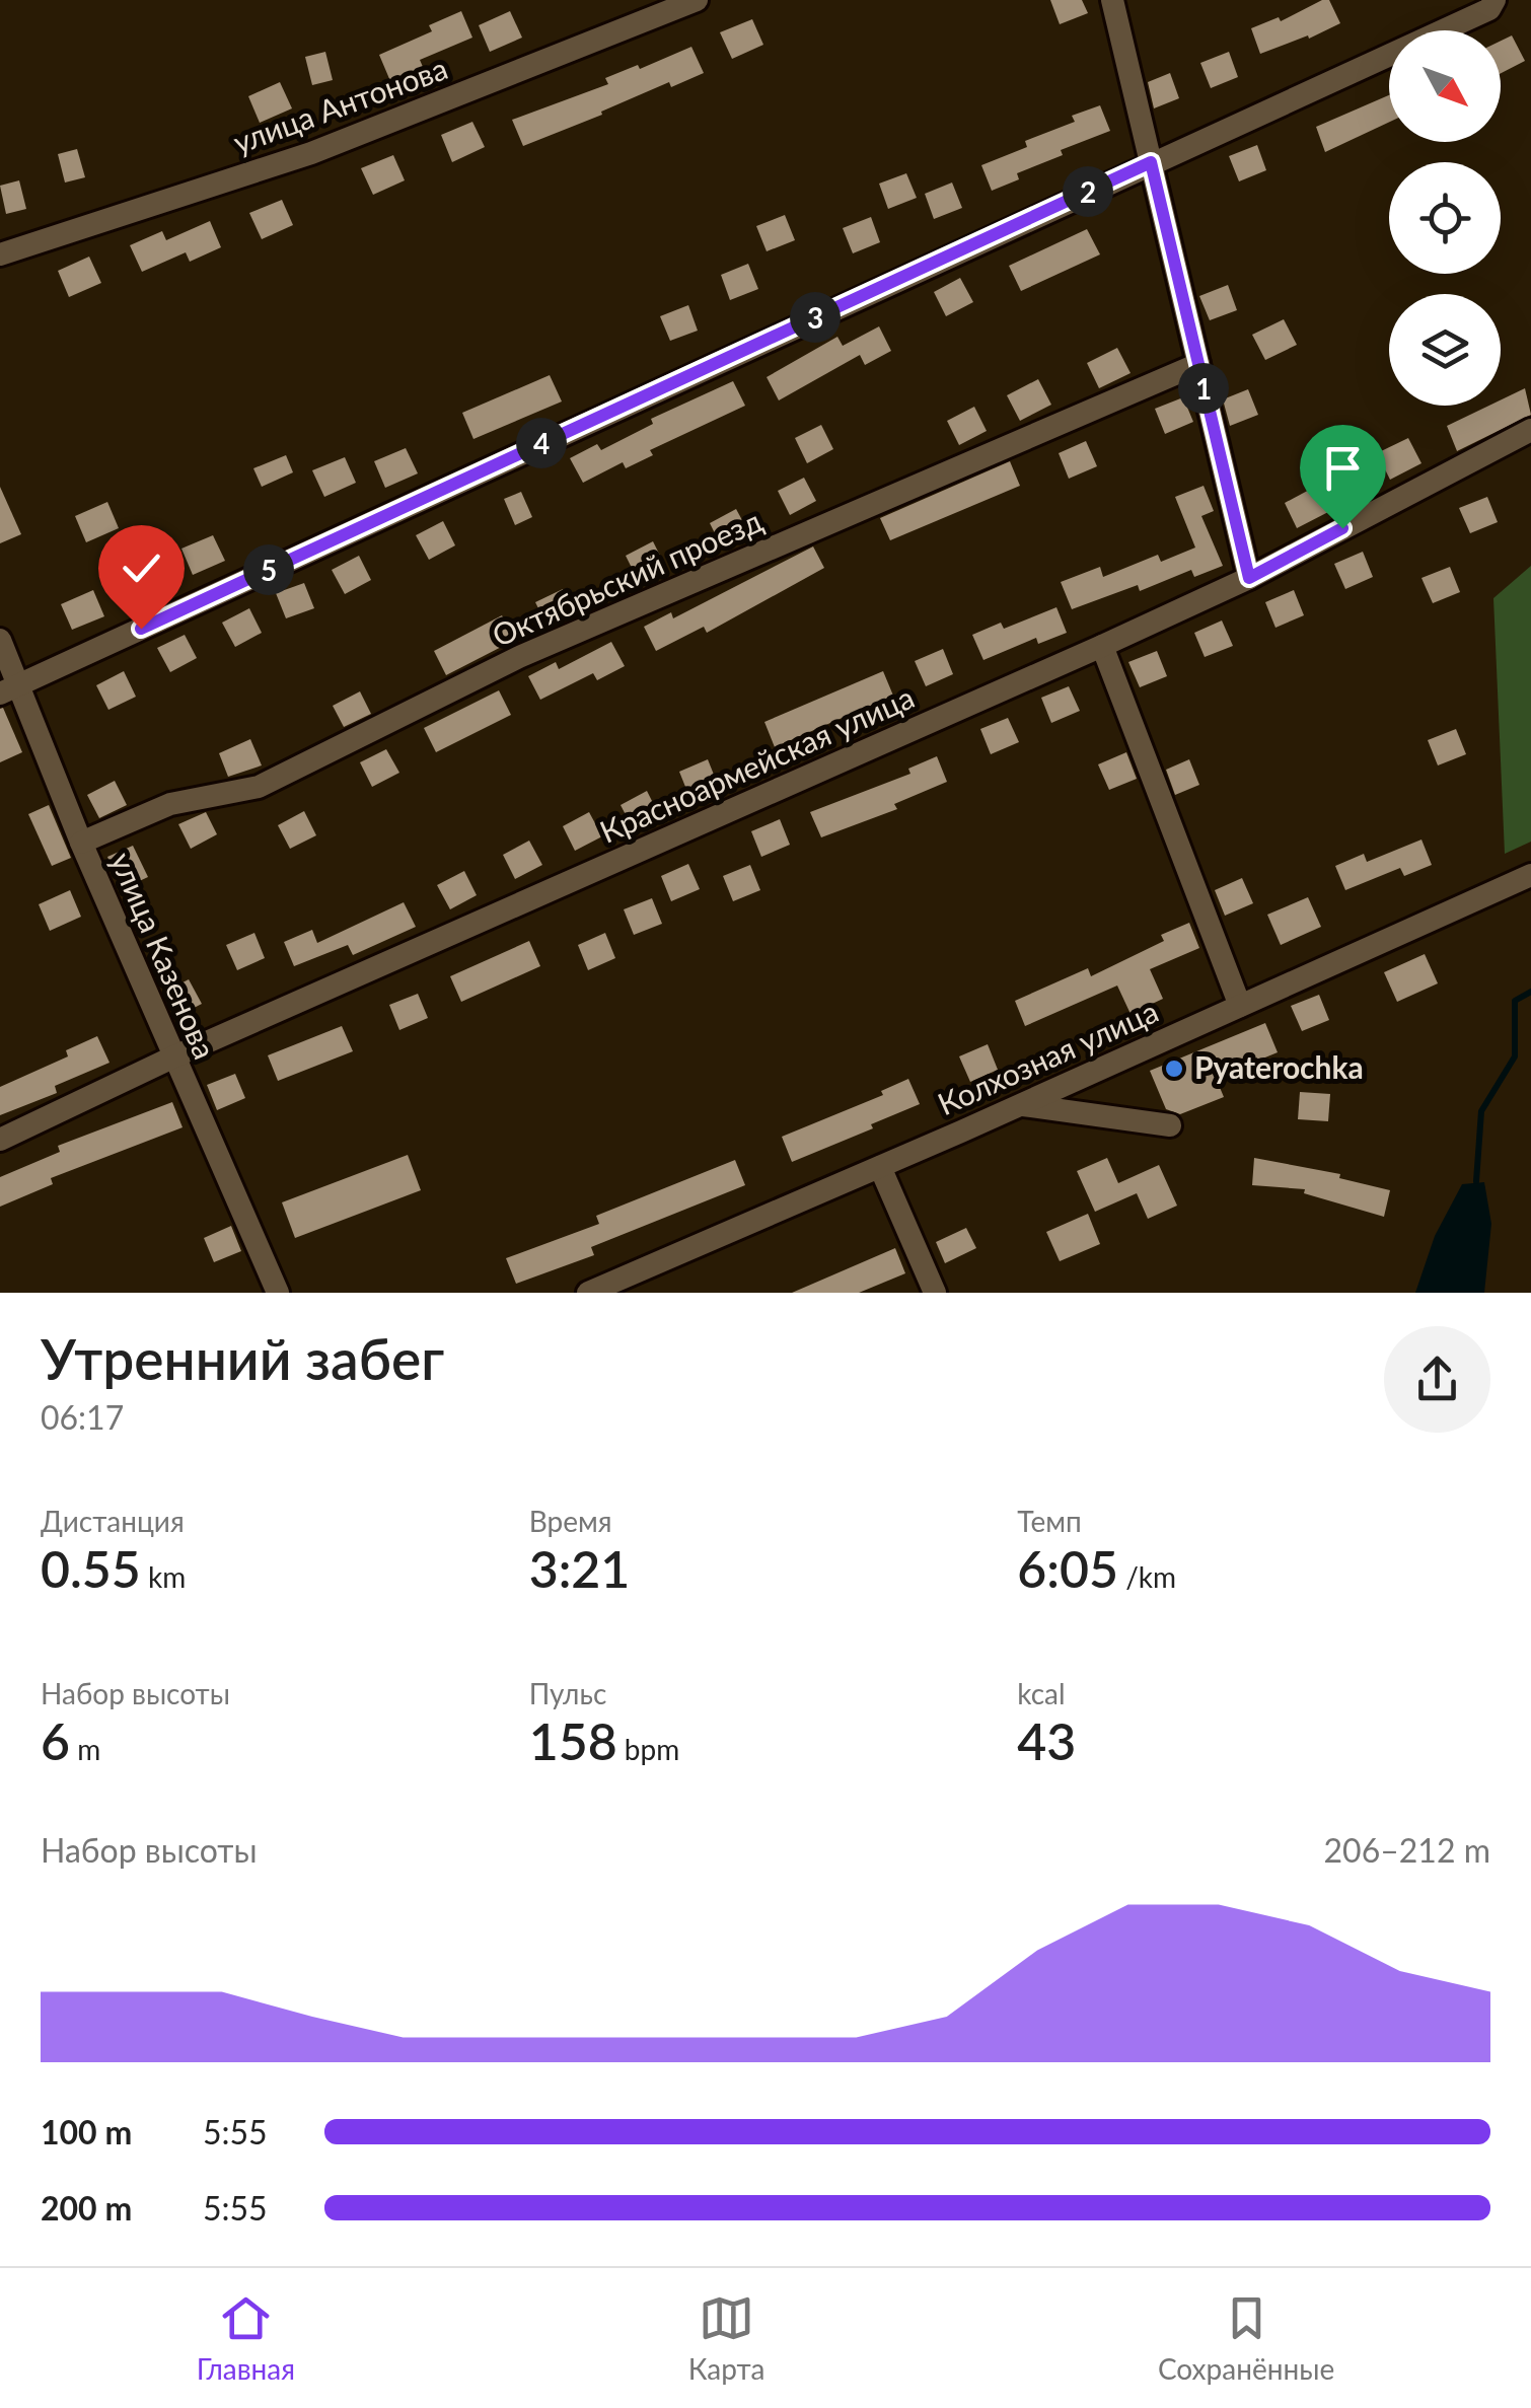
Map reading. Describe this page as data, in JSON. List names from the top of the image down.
{
  "streets": {
    "street": [
      "улица Антонова",
      "Октябрьский проезд",
      "Красноармейская улица",
      "улица Казенова",
      "Колхозная улица"
    ]
  },
  "crossings": [
    ["Октябрьский проезд", "улица Казенова"],
    ["Красноармейская улица", "улица Казенова"]
  ],
  "places": ["Pyaterochka"],
  "north": "bottom right",
  "page": {
    "pins": [
      "2",
      "3",
      "1",
      "4",
      "5"
    ],
    "heading": ["Утренний забег", "06:17"],
    "stats": [
      ["Дистанция", "0.55 km"],
      ["Время", "3:21"],
      ["Темп", "6:05 /km"],
      ["Набор высоты", "6 m"],
      ["Пульс", "158 bpm"],
      ["kcal", "43"]
    ],
    "chart": ["Набор высоты", "206–212 m"],
    "list": [
      {
        "name": "100 m",
        "note": "5:55"
      },
      {
        "name": "200 m",
        "note": "5:55"
      }
    ],
    "tabs": ["Главная", "Карта", "Сохранённые"]
  }
}
